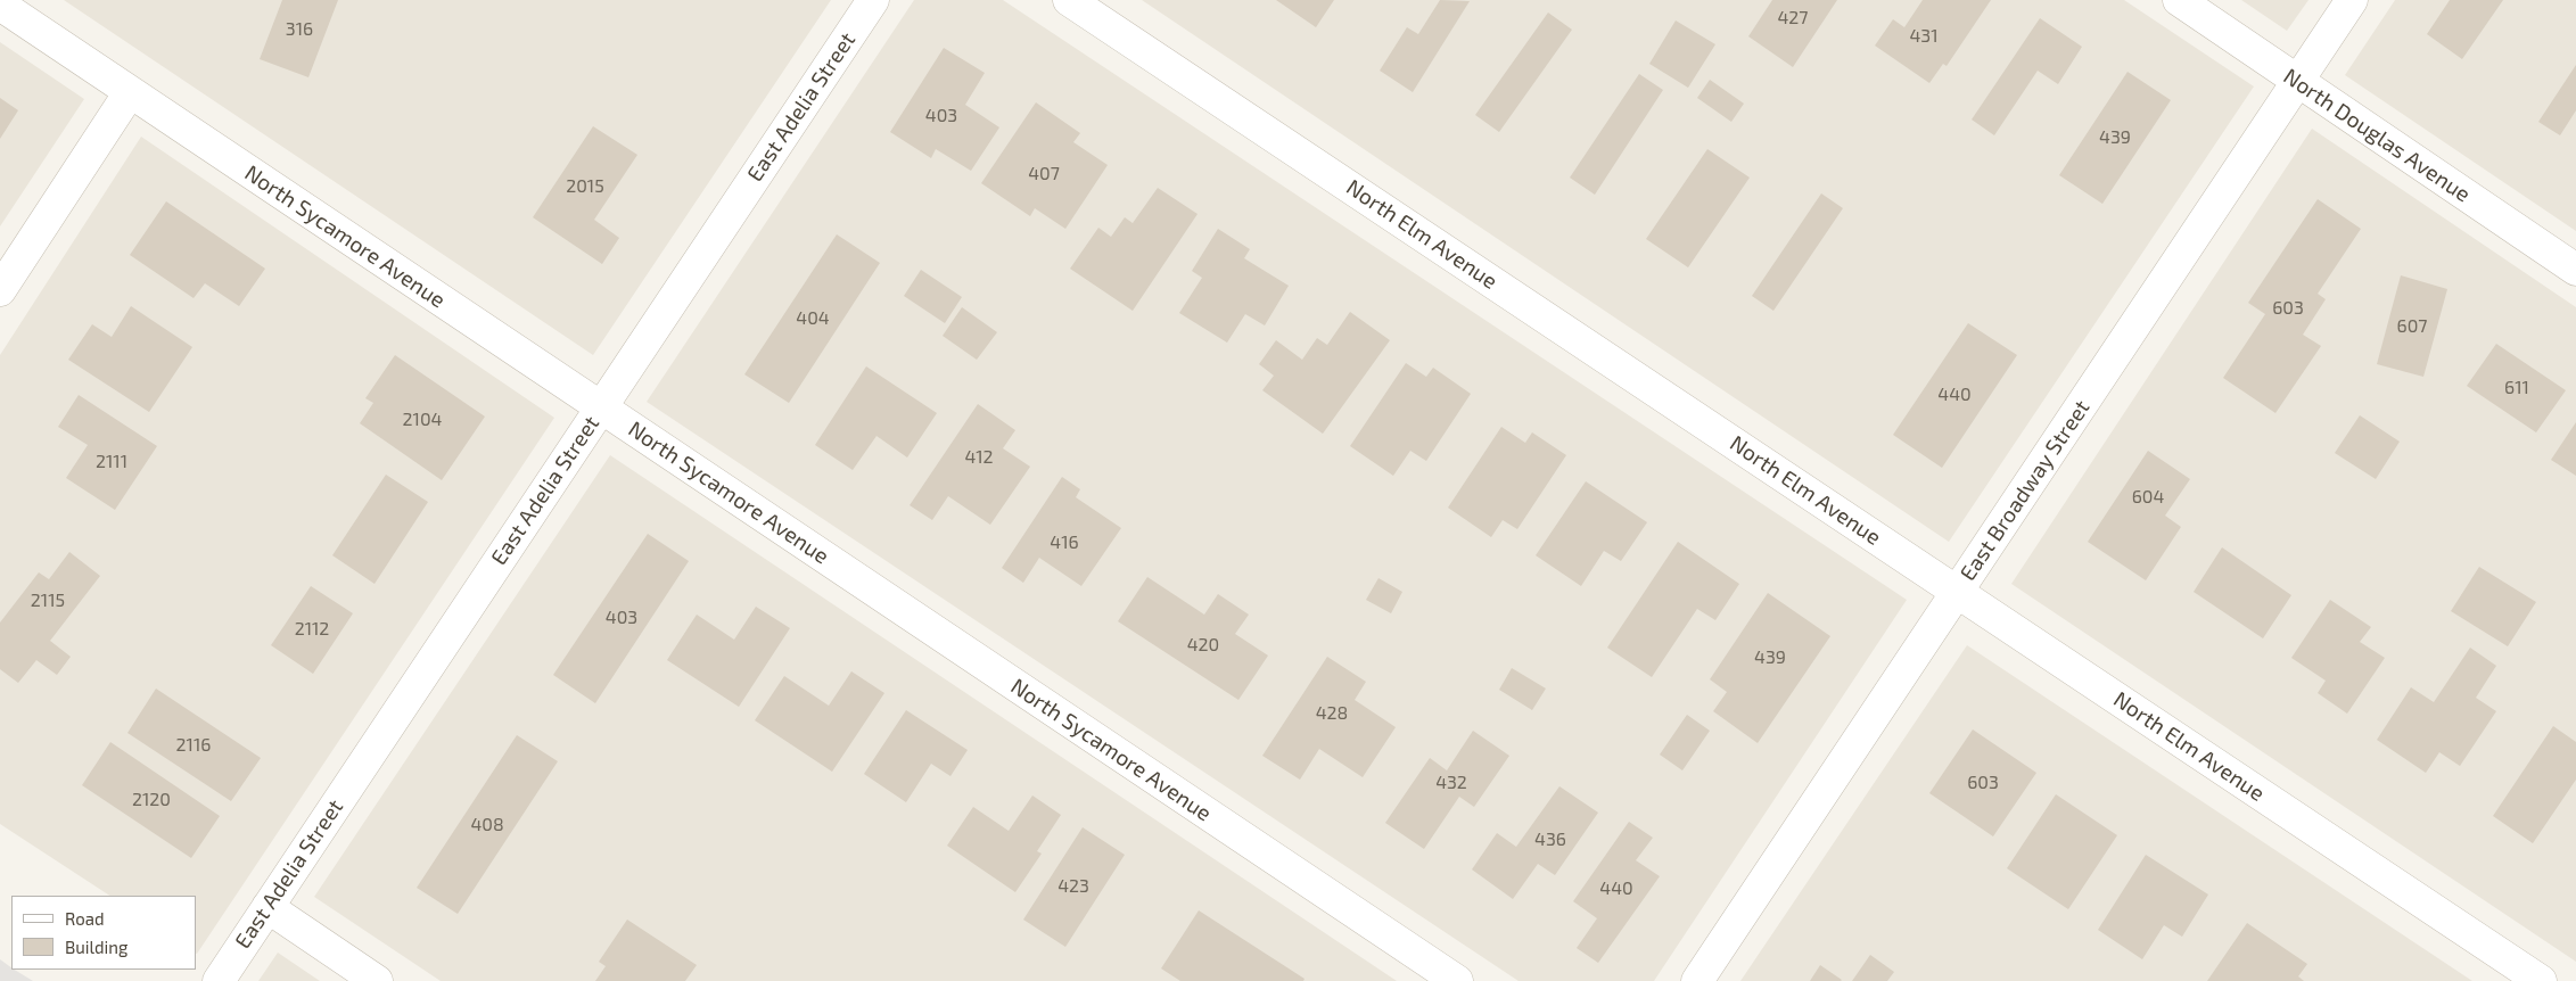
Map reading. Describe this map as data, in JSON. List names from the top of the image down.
{
  "streets": {
    "street": [
      "East Adelia Street",
      "North Douglas Avenue",
      "North Elm Avenue",
      "North Sycamore Avenue",
      "East Broadway Street"
    ]
  },
  "crossings": [
    ["East Adelia Street", "North Sycamore Avenue"],
    ["North Douglas Avenue", "East Broadway Street"],
    ["North Elm Avenue", "East Broadway Street"]
  ],
  "house_numbers": [
    "427",
    "316",
    "431",
    "403",
    "439",
    "407",
    "2015",
    "603",
    "404",
    "607",
    "611",
    "440",
    "2104",
    "412",
    "2111",
    "604",
    "416",
    "2115",
    "403",
    "2112",
    "420",
    "439",
    "428",
    "2116",
    "432",
    "603",
    "2120",
    "408",
    "436",
    "423",
    "440"
  ],
  "legend": ["Road", "Building"]
}
